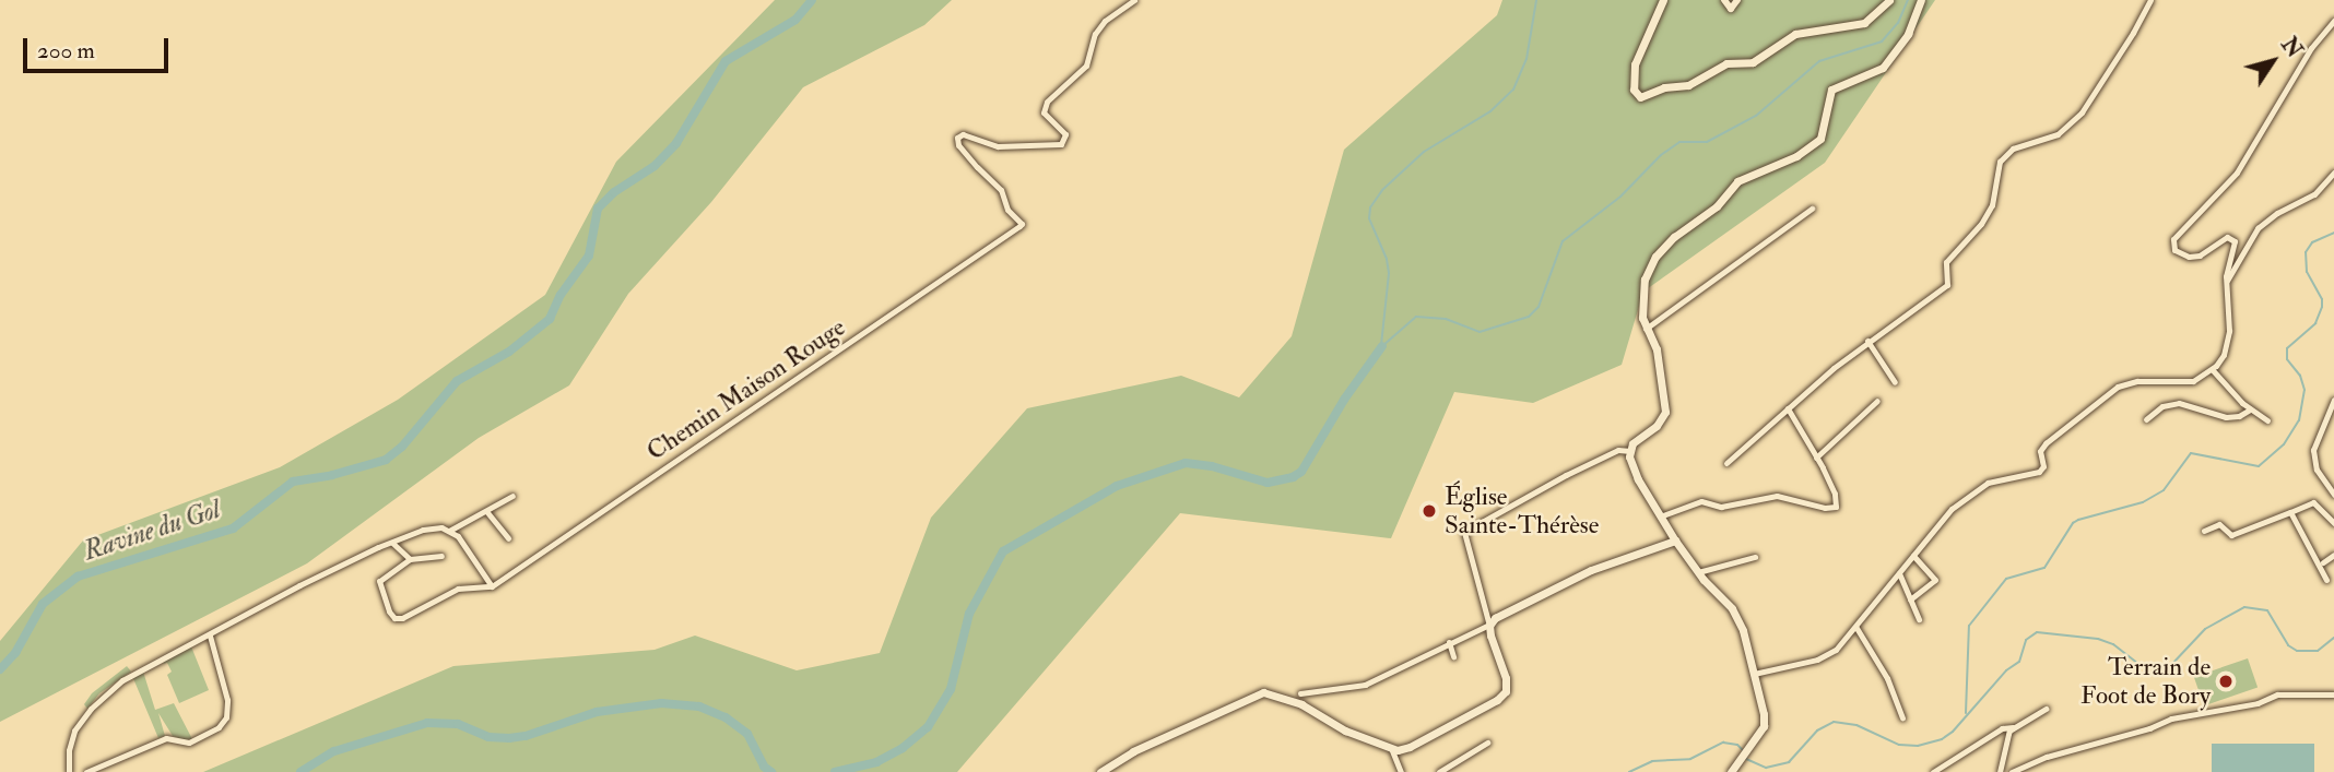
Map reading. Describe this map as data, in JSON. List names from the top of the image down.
{
  "streets": {
    "street": ["Chemin Maison Rouge"]
  },
  "water": ["Ravine du Gol"],
  "places": ["Église Sainte-Thérèse", "Terrain de Foot de Bory"],
  "scale_bar": "200 m",
  "north": "top right"
}
